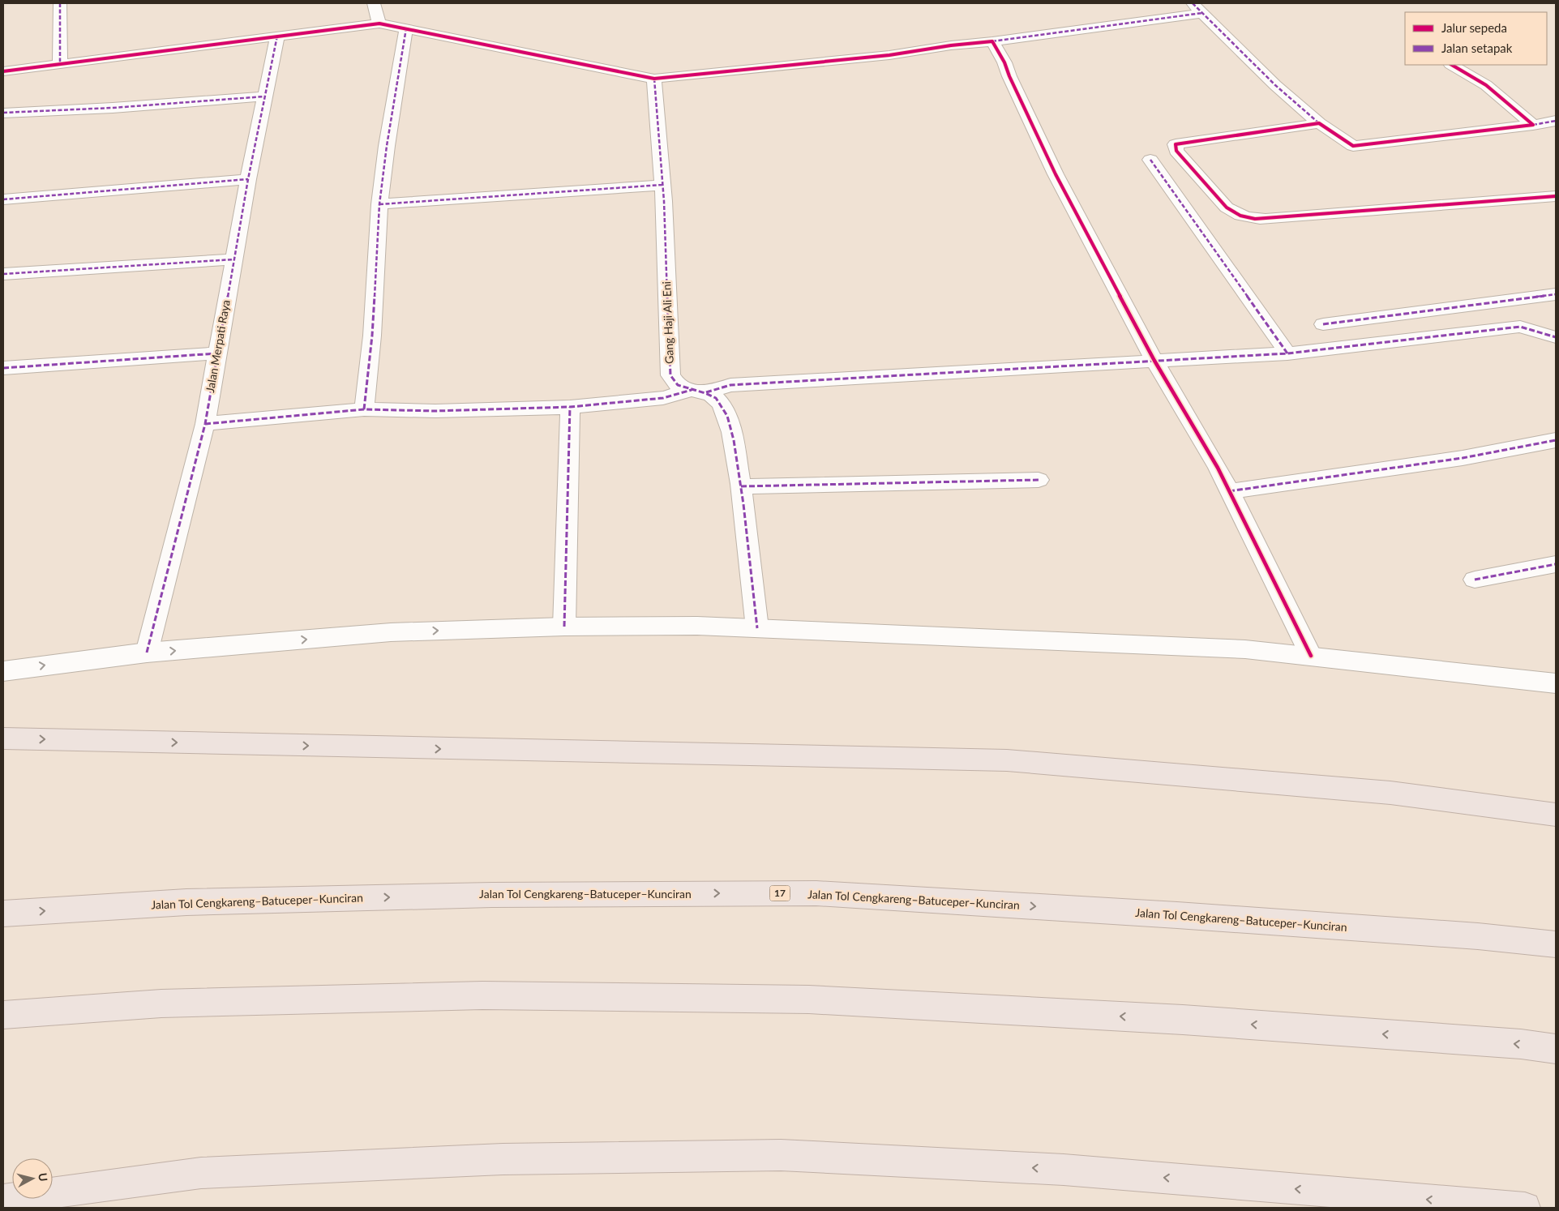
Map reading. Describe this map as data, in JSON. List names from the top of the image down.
{
  "streets": {
    "highway": ["17", "Jalan Tol Cengkareng–Batuceper–Kunciran"],
    "street": ["Gang Haji Ali Eni", "Jalan Merpati Raya"]
  },
  "legend": ["Jalur sepeda", "Jalan setapak"],
  "north": "right"
}
